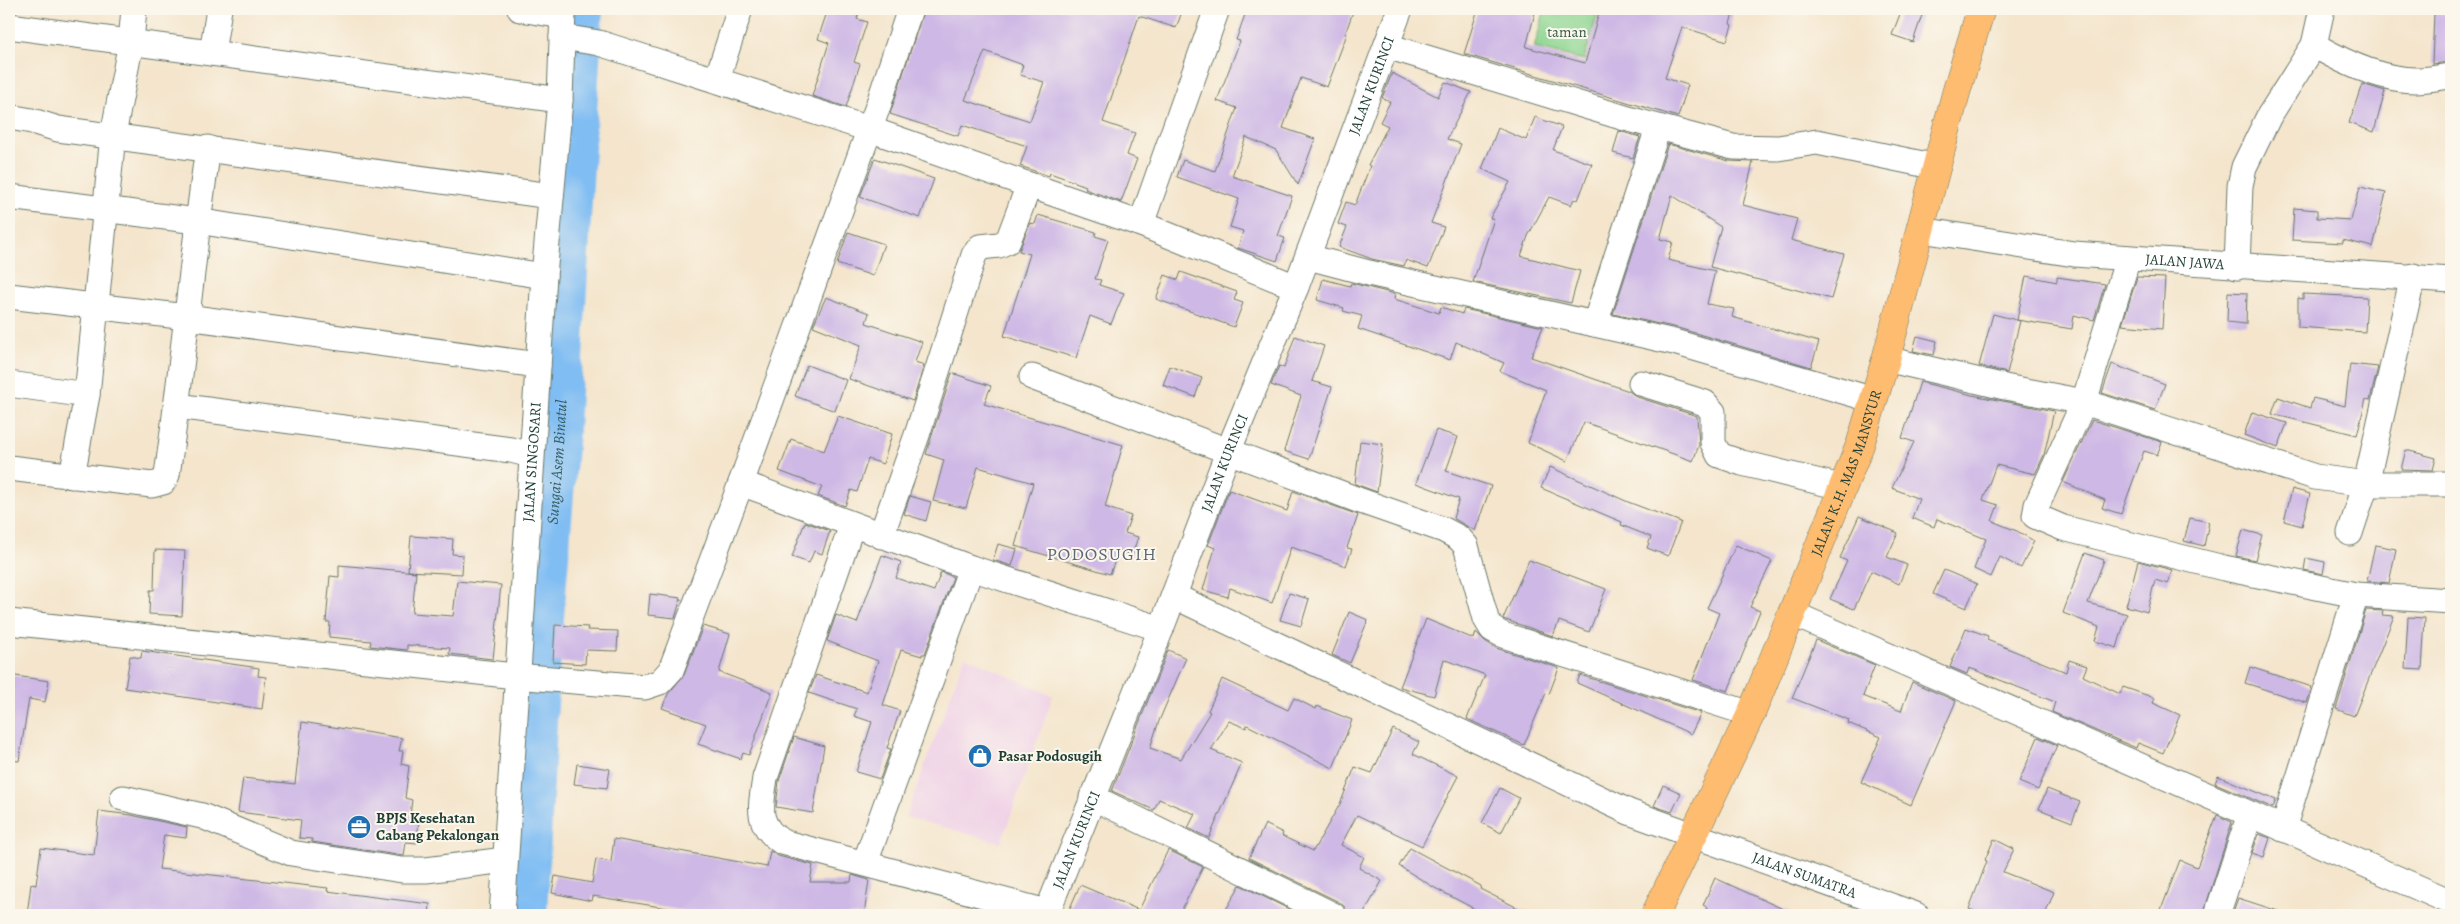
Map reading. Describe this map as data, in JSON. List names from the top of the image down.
{
  "streets": {
    "highway": ["JALAN K.H. MAS MANSYUR"],
    "street": [
      "JALAN KURINCI",
      "JALAN JAWA",
      "JALAN SINGOSARI",
      "JALAN SUMATRA"
    ]
  },
  "crossings": [
    ["JALAN KURINCI", "JALAN SUMATRA"],
    ["JALAN JAWA", "JALAN K.H. MAS MANSYUR"],
    ["JALAN K.H. MAS MANSYUR", "JALAN SUMATRA"]
  ],
  "districts": ["PODOSUGIH"],
  "water": ["Sungai Asem Binatul"],
  "parks": ["taman"],
  "places": {
    "shop": ["Pasar Podosugih"],
    "office": ["BPJS Kesehatan Cabang Pekalongan"]
  }
}
